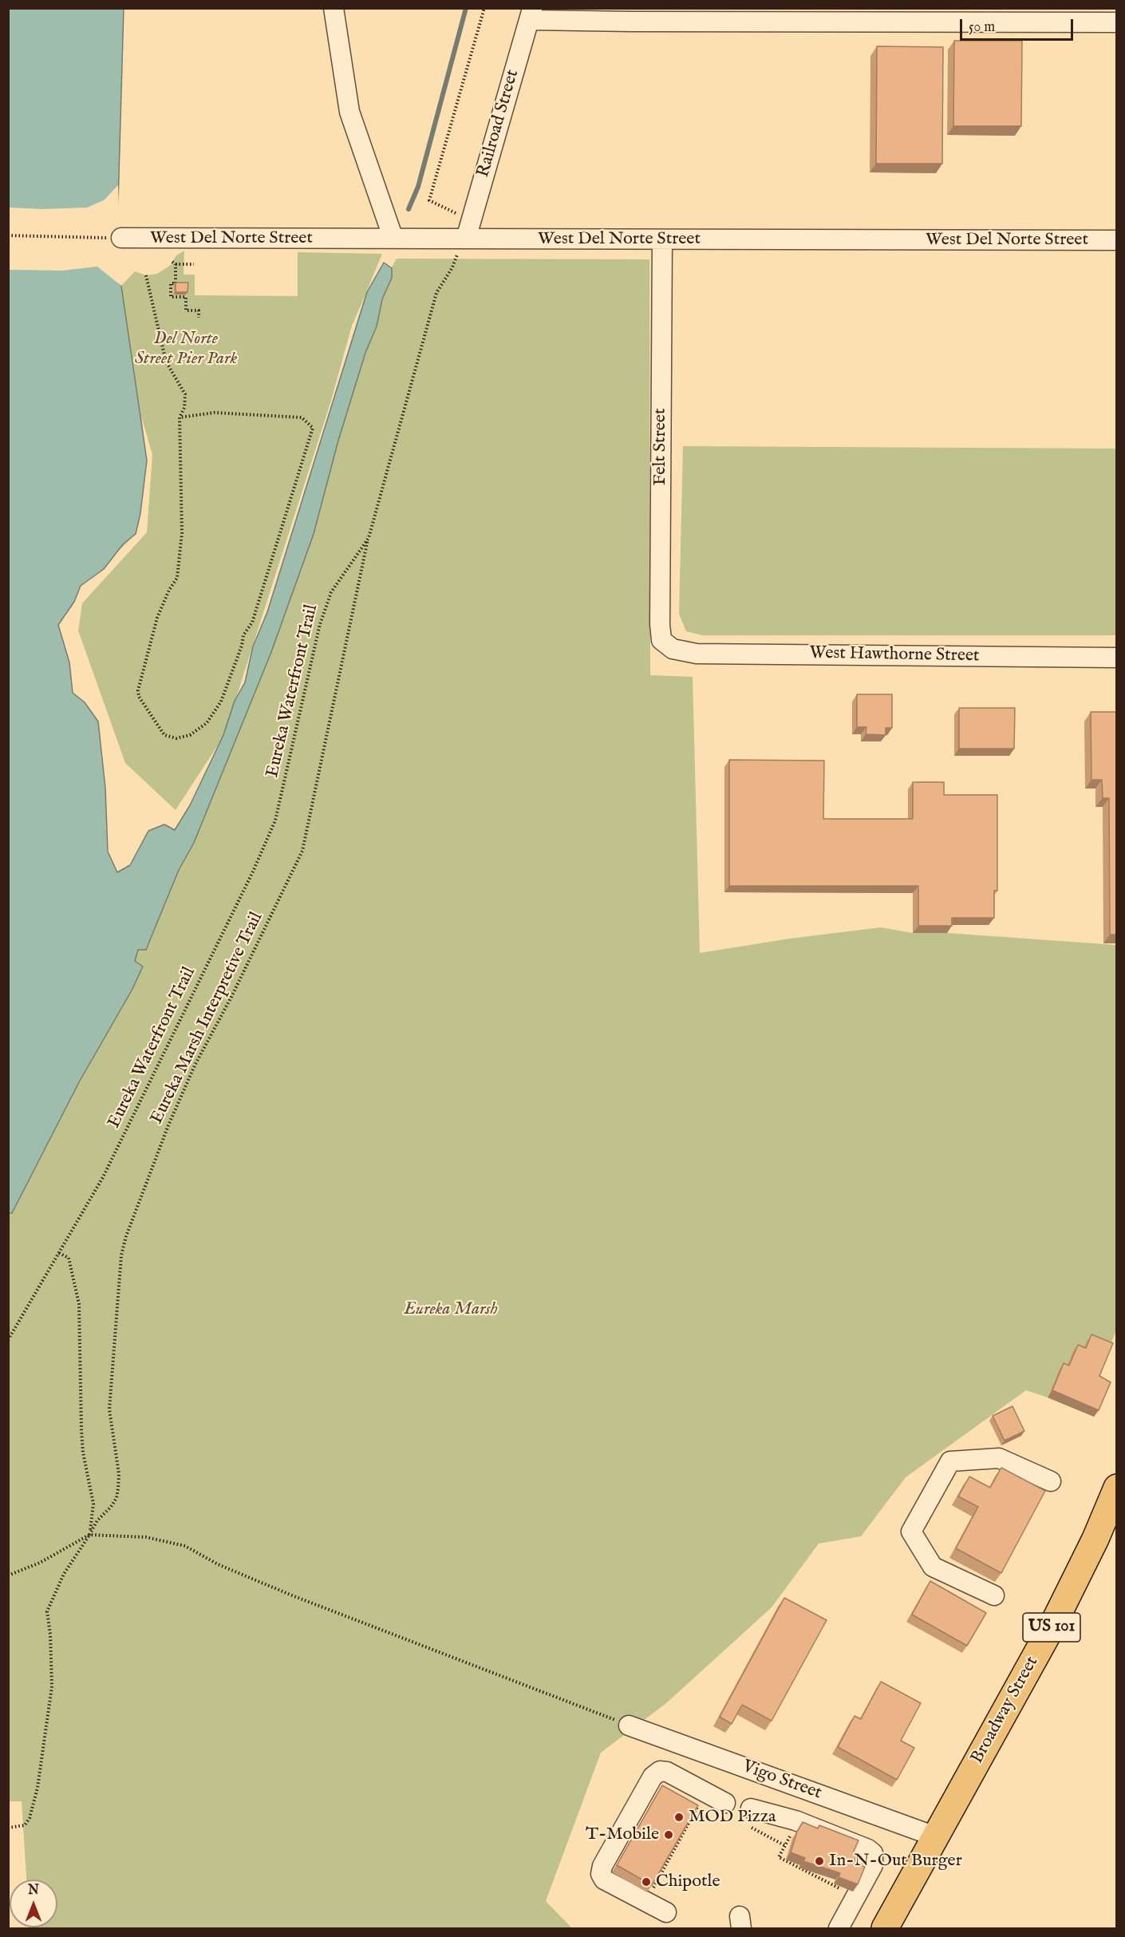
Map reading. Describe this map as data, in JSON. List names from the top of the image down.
{
  "streets": {
    "highway": ["US 101", "Broadway Street"],
    "street": [
      "Railroad Street",
      "West Del Norte Street",
      "Felt Street",
      "West Hawthorne Street",
      "Vigo Street"
    ],
    "path": ["Eureka Waterfront Trail", "Eureka Marsh Interpretive Trail"]
  },
  "crossings": [
    ["Railroad Street", "West Del Norte Street"],
    ["Railroad Street", "Eureka Waterfront Trail"],
    ["West Del Norte Street", "Felt Street"],
    ["West Del Norte Street", "Eureka Waterfront Trail"],
    ["Felt Street", "West Hawthorne Street"],
    ["Eureka Waterfront Trail", "Eureka Marsh Interpretive Trail"],
    ["Broadway Street", "Vigo Street"]
  ],
  "parks": ["Del Norte Street Pier Park", "Eureka Marsh"],
  "places": [
    "MOD Pizza",
    "T-Mobile",
    "In-N-Out Burger",
    "Chipotle"
  ],
  "scale_bar": "50 m",
  "north": "top"
}
